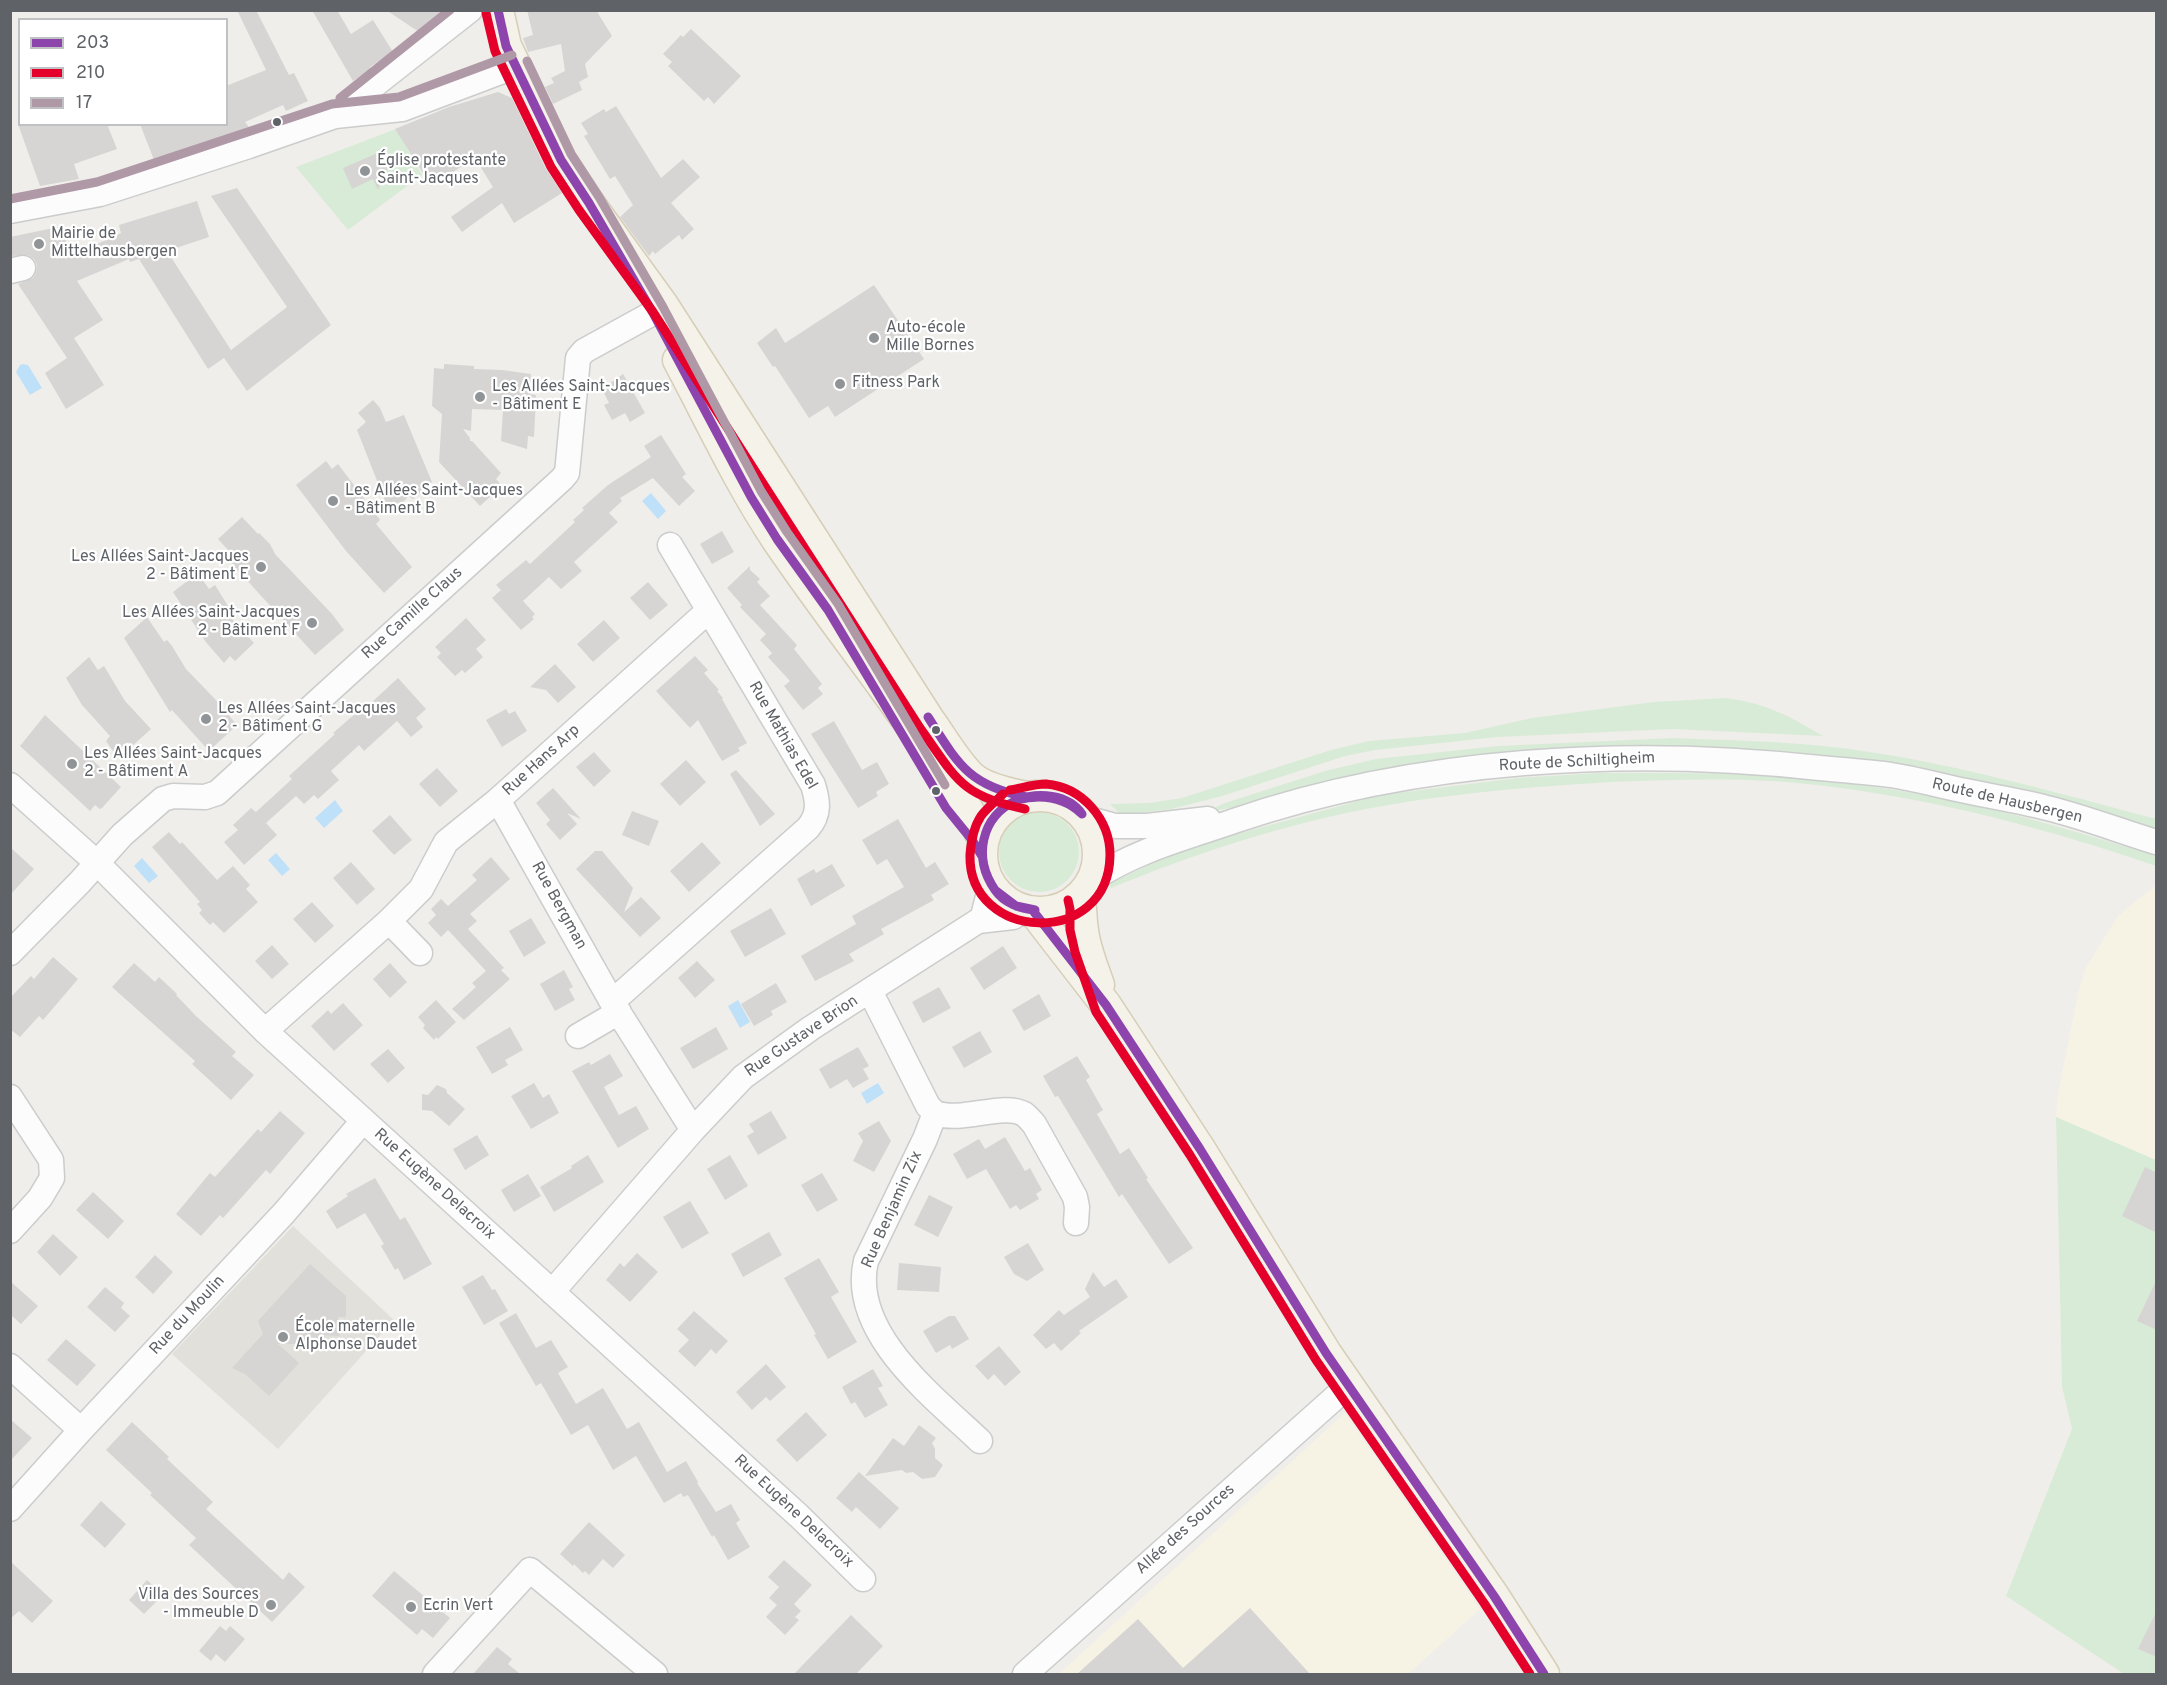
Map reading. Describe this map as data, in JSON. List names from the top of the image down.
{
  "streets": {
    "street": [
      "Rue Camille Claus",
      "Rue Mathias Edel",
      "Rue Hans Arp",
      "Route de Schiltigheim",
      "Route de Hausbergen",
      "Rue Bergman",
      "Rue Gustave Brion",
      "Rue Eugène Delacroix",
      "Rue Benjamin Zix",
      "Rue du Moulin",
      "Allée des Sources"
    ]
  },
  "crossings": [
    ["Rue Camille Claus", "Rue Eugène Delacroix"],
    ["Rue Mathias Edel", "Rue Hans Arp"],
    ["Rue Mathias Edel", "Rue Bergman"],
    ["Rue Hans Arp", "Rue Bergman"],
    ["Rue Hans Arp", "Rue Eugène Delacroix"],
    ["Route de Schiltigheim", "Route de Hausbergen"],
    ["Route de Schiltigheim", "Rue Gustave Brion"],
    ["Rue Bergman", "Rue Gustave Brion"],
    ["Rue Gustave Brion", "Rue Eugène Delacroix"],
    ["Rue Eugène Delacroix", "Rue du Moulin"]
  ],
  "places": [
    "Église protestante Saint-Jacques",
    "Mairie de Mittelhausbergen",
    "Auto-école Mille Bornes",
    "Fitness Park",
    "Les Allées Saint-Jacques - Bâtiment E",
    "Les Allées Saint-Jacques - Bâtiment B",
    "Les Allées Saint-Jacques 2 - Bâtiment E",
    "Les Allées Saint-Jacques 2 - Bâtiment F",
    "Les Allées Saint-Jacques 2 - Bâtiment G",
    "Les Allées Saint-Jacques 2 - Bâtiment A",
    "École maternelle Alphonse Daudet",
    "Villa des Sources - Immeuble D",
    "Ecrin Vert"
  ],
  "lines": ["transit line 203", "transit line 17", "transit line 210"],
  "legend": ["203", "210", "17"]
}
